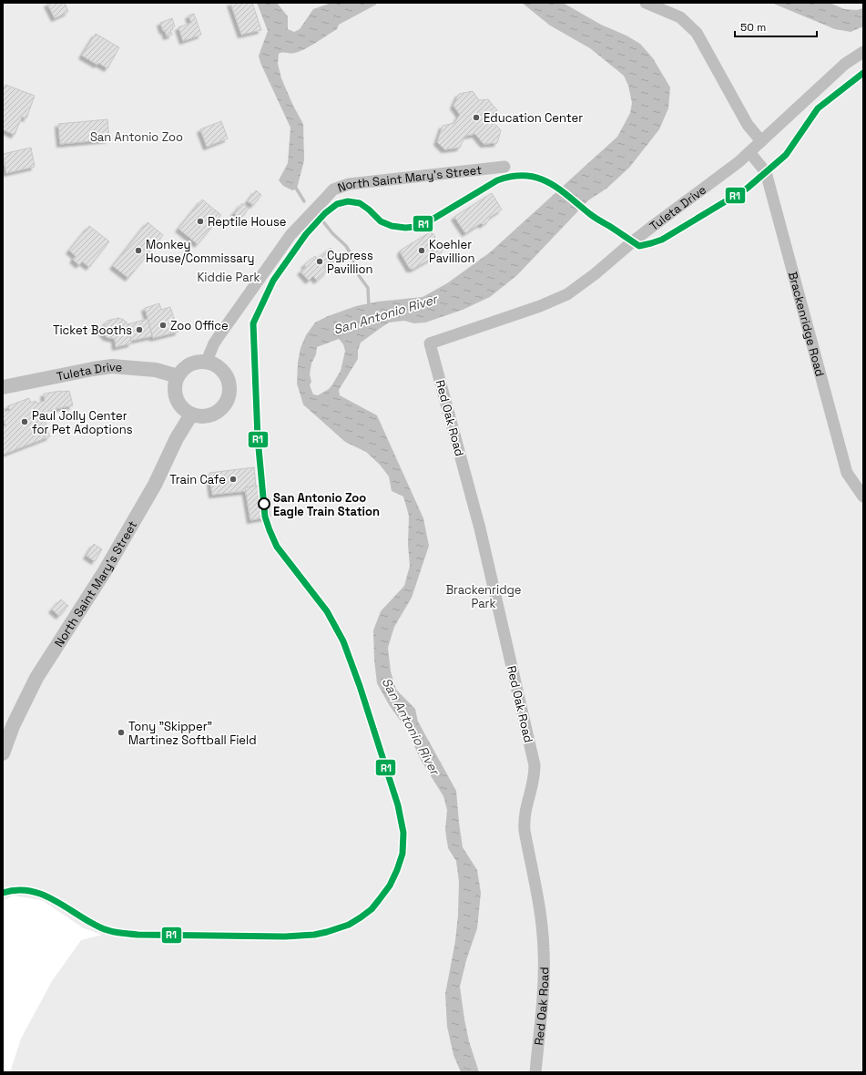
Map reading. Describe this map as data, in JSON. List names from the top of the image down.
{
  "streets": {
    "street": [
      "North Saint Mary's Street",
      "Tuleta Drive",
      "Brackenridge Road",
      "Red Oak Road"
    ]
  },
  "crossings": [
    ["North Saint Mary's Street", "Tuleta Drive"],
    ["Tuleta Drive", "Brackenridge Road"],
    ["Tuleta Drive", "Red Oak Road"]
  ],
  "water": ["San Antonio River"],
  "parks": ["San Antonio Zoo", "Kiddie Park", "Brackenridge Park"],
  "places": [
    "Education Center",
    "Reptile House",
    "Monkey House/Commissary",
    "Koehler Pavillion",
    "Cypress Pavillion",
    "Zoo Office",
    "Ticket Booths",
    "Paul Jolly Center for Pet Adoptions",
    "Train Cafe",
    "San Antonio Zoo Eagle Train Station",
    "Tony \"Skipper\" Martinez Softball Field"
  ],
  "lines": ["transit line R1"],
  "scale_bar": "50 m"
}
